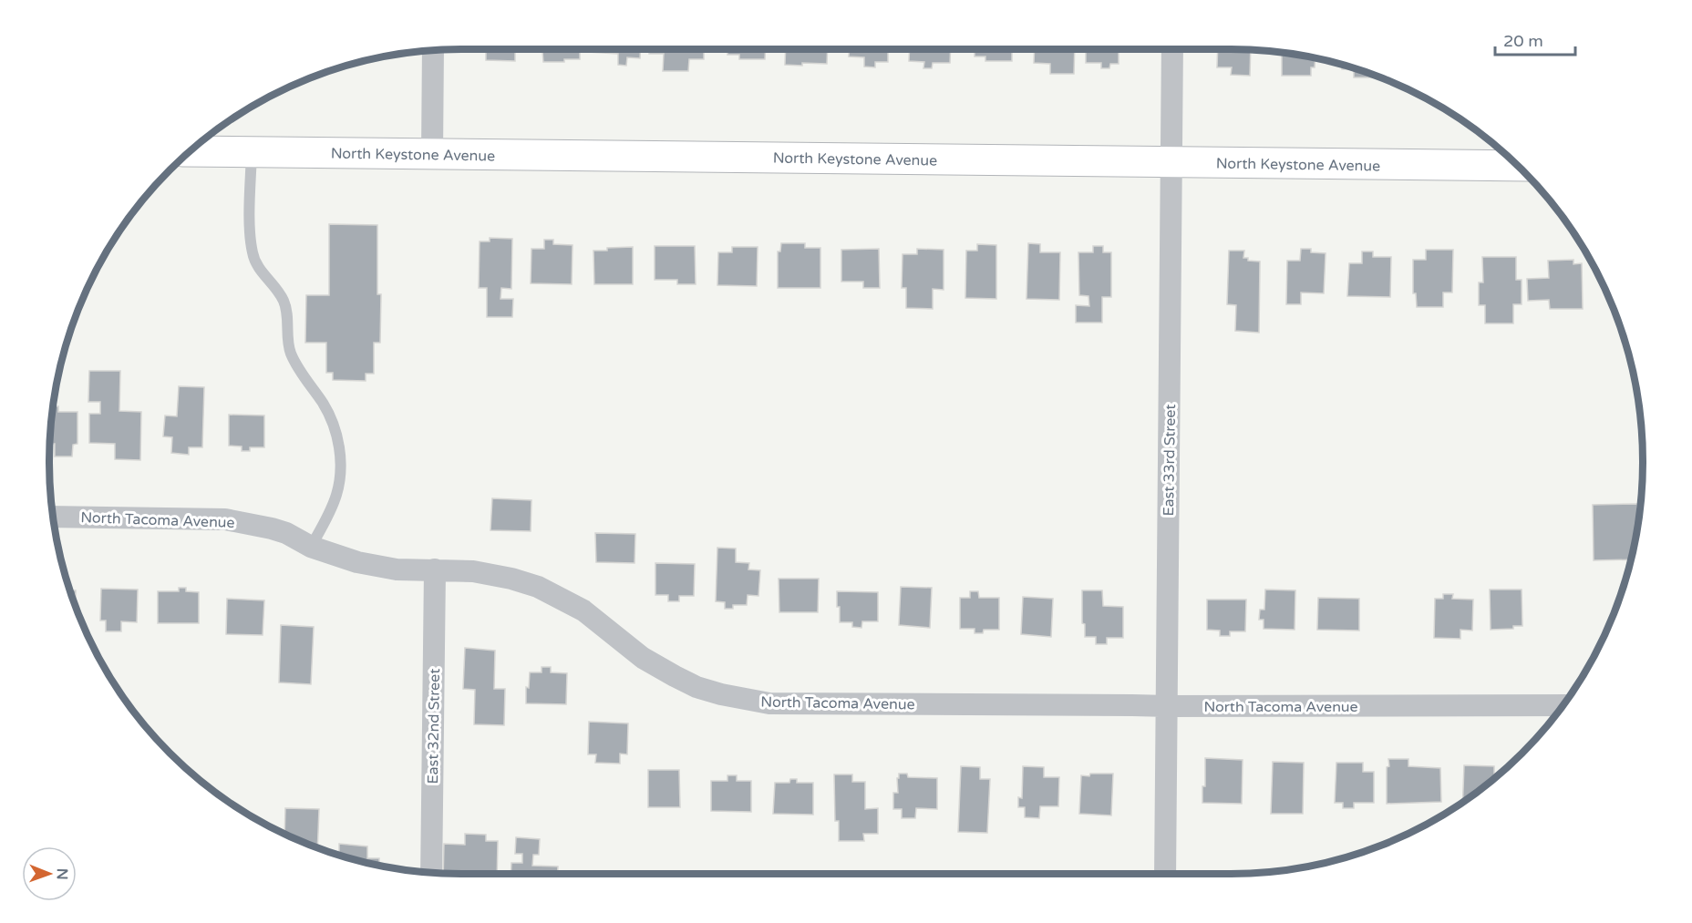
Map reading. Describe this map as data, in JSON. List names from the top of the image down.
{
  "streets": {
    "main road": ["North Keystone Avenue"],
    "street": ["East 33rd Street", "North Tacoma Avenue", "East 32nd Street"]
  },
  "crossings": [
    ["North Keystone Avenue", "East 33rd Street"],
    ["East 33rd Street", "North Tacoma Avenue"],
    ["North Tacoma Avenue", "East 32nd Street"]
  ],
  "scale_bar": "20 m",
  "north": "right"
}
